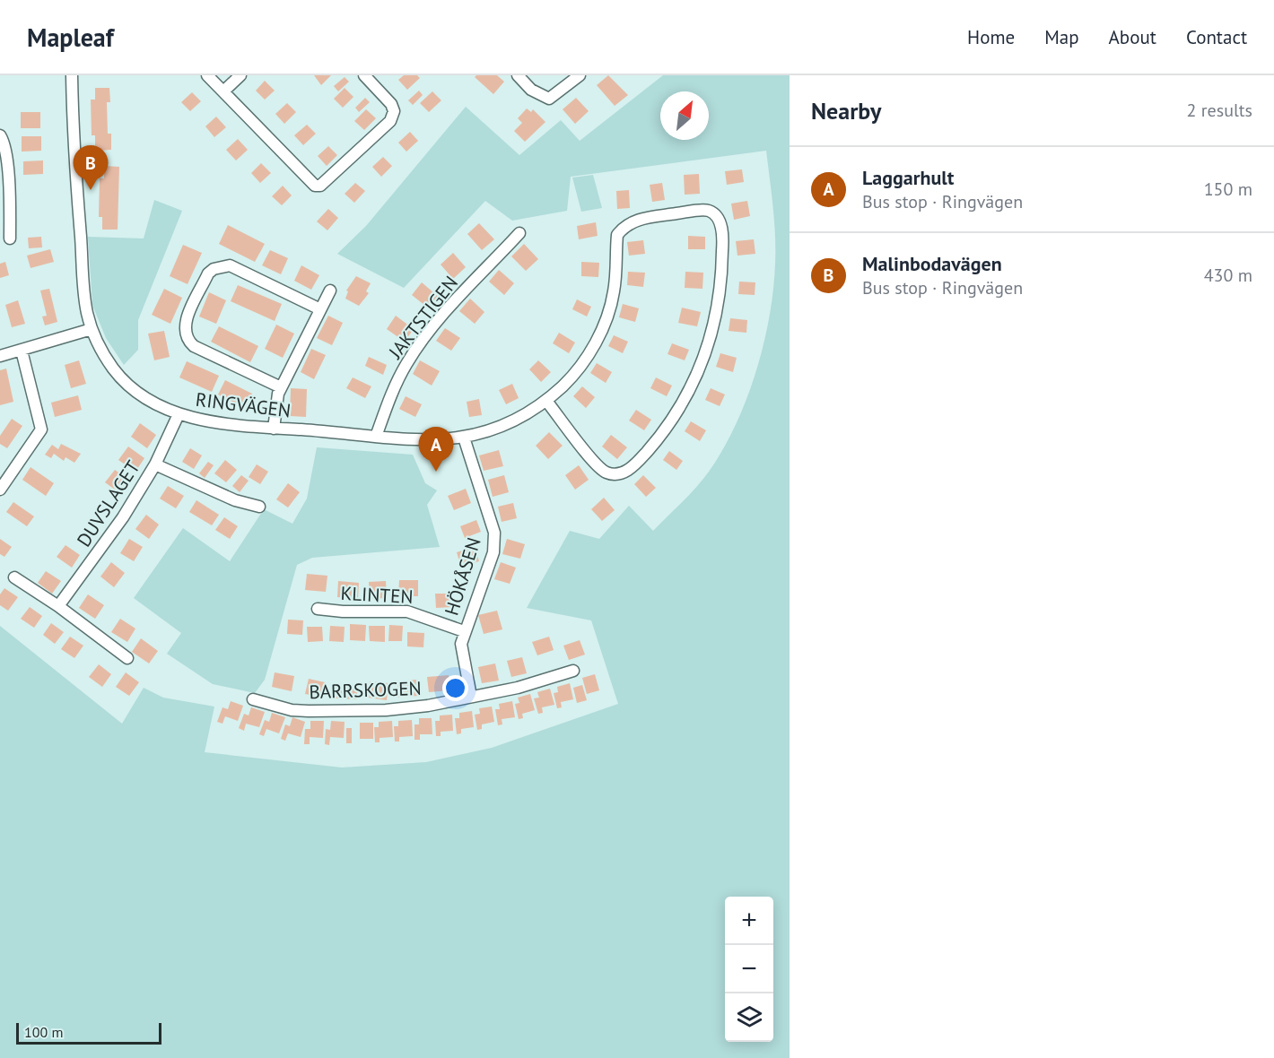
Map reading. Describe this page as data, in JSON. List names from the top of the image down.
{
  "streets": {
    "street": [
      "JAKTSTIGEN",
      "RINGVÄGEN",
      "DUVSLAGET",
      "HÖKÅSEN",
      "KLINTEN",
      "BARRSKOGEN"
    ]
  },
  "crossings": [
    ["JAKTSTIGEN", "RINGVÄGEN"],
    ["RINGVÄGEN", "DUVSLAGET"],
    ["RINGVÄGEN", "HÖKÅSEN"],
    ["HÖKÅSEN", "KLINTEN"],
    ["HÖKÅSEN", "BARRSKOGEN"]
  ],
  "scale_bar": "100 m",
  "north": "top right",
  "page": {
    "header": "Mapleaf",
    "nav": [
      "Home",
      "Map",
      "About",
      "Contact"
    ],
    "heading": ["Nearby", "2 results"],
    "pins": ["B", "A"],
    "list": [
      {
        "mark": "A",
        "name": "Laggarhult",
        "note": "Bus stop · Ringvägen",
        "value": "150 m"
      },
      {
        "mark": "B",
        "name": "Malinbodavägen",
        "note": "Bus stop · Ringvägen",
        "value": "430 m"
      }
    ],
    "map_buttons": ["+", "−"],
    "scale": "100 m"
  }
}
